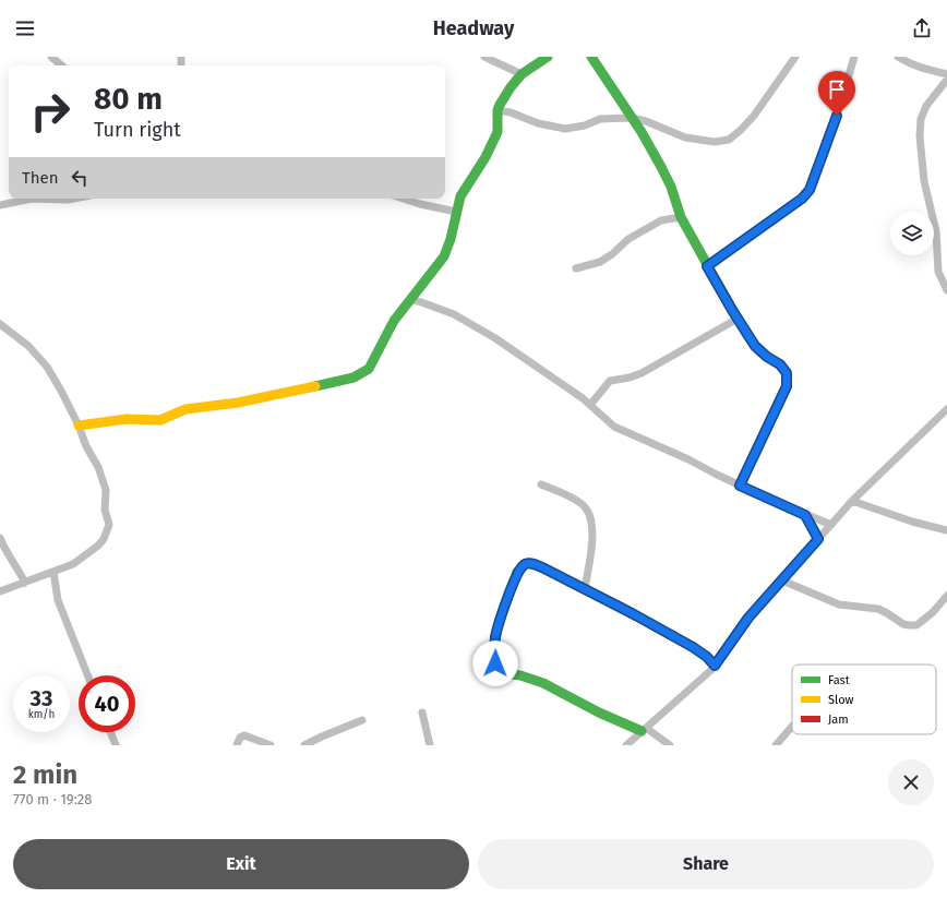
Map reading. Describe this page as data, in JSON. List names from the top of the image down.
{
  "legend": ["Fast", "Slow", "Jam"],
  "page": {
    "header": "Headway",
    "turn": ["80 m", "Turn right"],
    "then": "Then",
    "speed": "33 km/h",
    "limit": "40",
    "heading": ["2 min", "770 m · 19:28"],
    "buttons": ["Exit", "Share"]
  }
}
